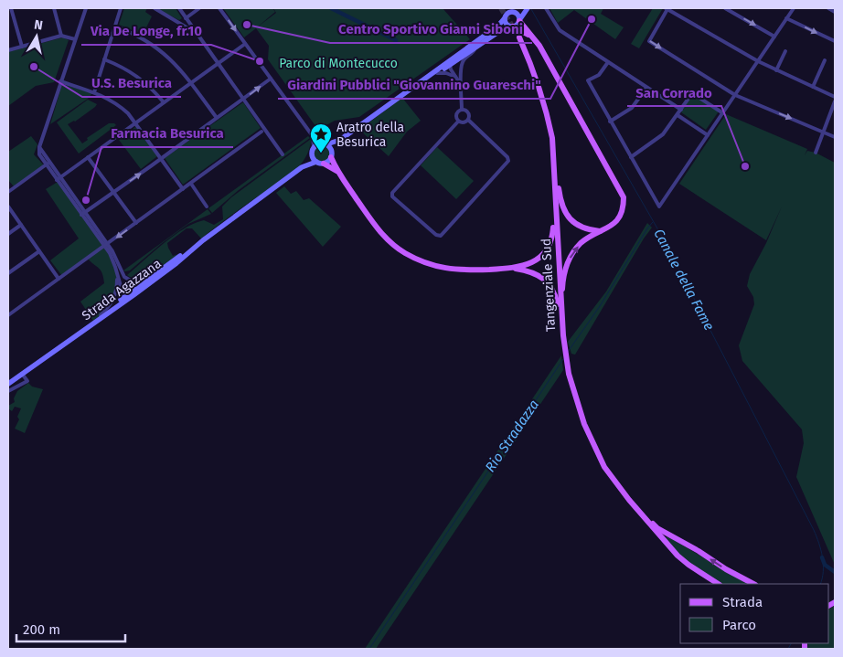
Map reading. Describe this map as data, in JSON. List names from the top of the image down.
{
  "streets": {
    "main road": ["Tangenziale Sud", "Strada Agazzana"]
  },
  "water": ["Canale della Fame", "Rio Stradazza"],
  "parks": ["Parco di Montecucco"],
  "places": {
    "other": [
      "Giardini Pubblici \"Giovannino Guareschi\"",
      "Centro Sportivo Gianni Siboni",
      "Via De Longe, fr.10",
      "U.S. Besurica",
      "San Corrado",
      "Farmacia Besurica"
    ],
    "place": ["Aratro della Besurica"]
  },
  "legend": ["Strada", "Parco"],
  "scale_bar": "200 m",
  "north": "top"
}
